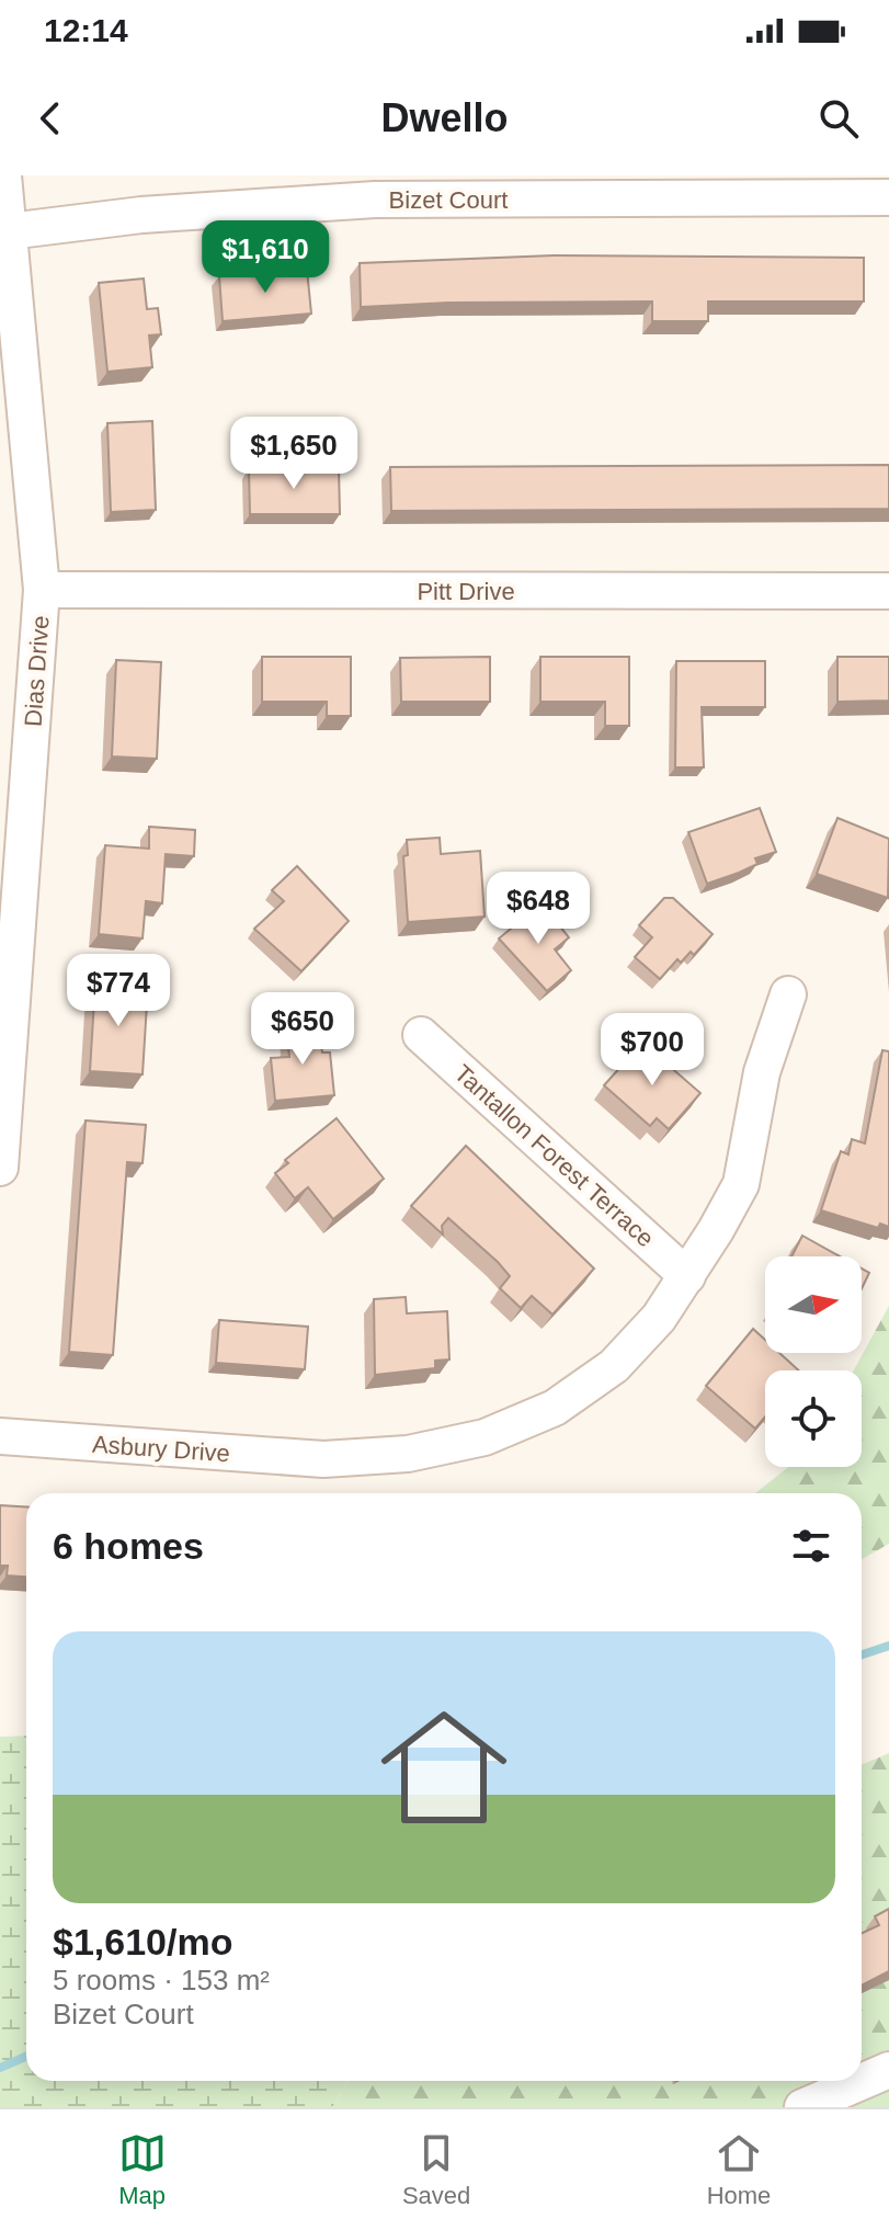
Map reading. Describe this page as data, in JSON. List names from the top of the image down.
{
  "streets": {
    "street": [
      "Bizet Court",
      "Pitt Drive",
      "Dias Drive",
      "Tantallon Forest Terrace",
      "Asbury Drive"
    ]
  },
  "crossings": [
    ["Bizet Court", "Dias Drive"],
    ["Pitt Drive", "Dias Drive"],
    ["Tantallon Forest Terrace", "Asbury Drive"]
  ],
  "north": "right",
  "page": {
    "status": "12:14",
    "header": "Dwello",
    "price": [
      "$1,610",
      "$1,650",
      "$648",
      "$774",
      "$650",
      "$700"
    ],
    "heading": "6 homes",
    "list": [
      {
        "name": "$1,610/mo",
        "note": "5 rooms · 153 m² · Bizet Court"
      }
    ],
    "tabs": ["Map", "Saved", "Home"]
  }
}
